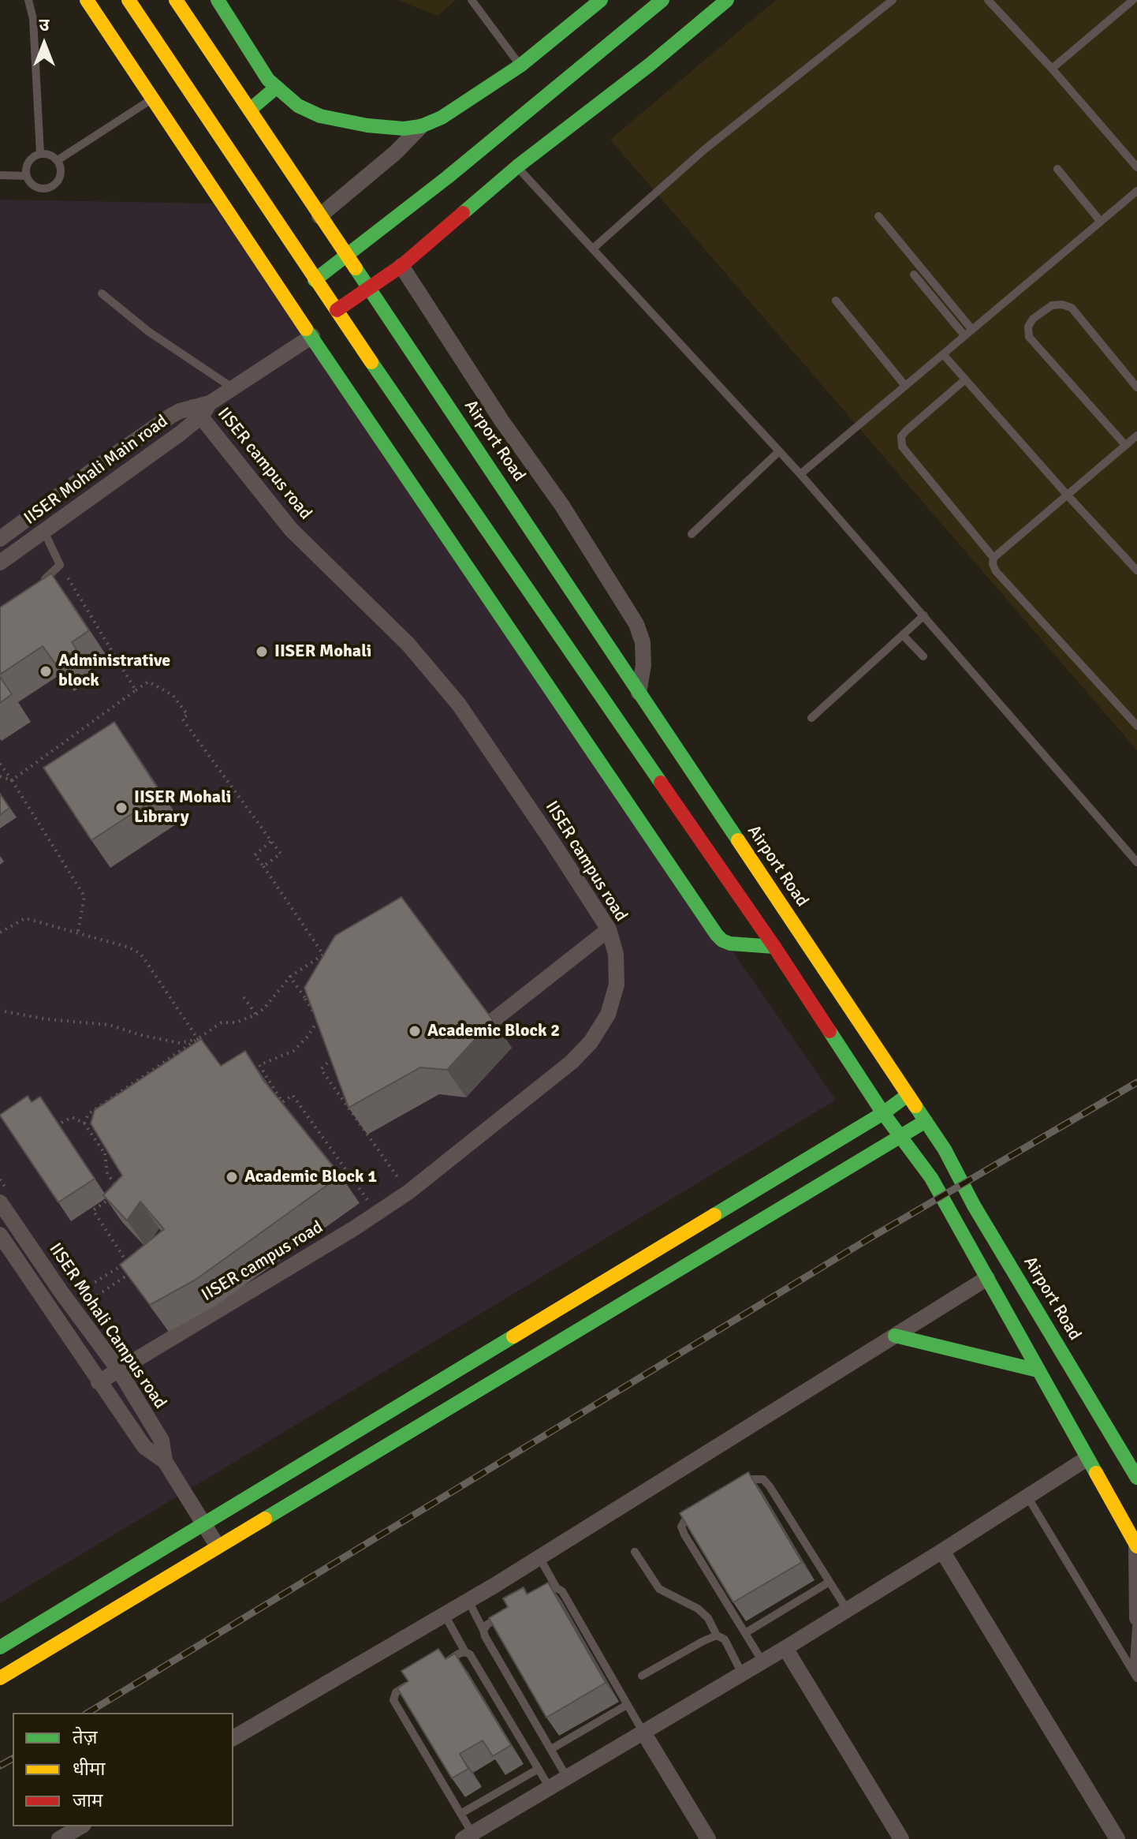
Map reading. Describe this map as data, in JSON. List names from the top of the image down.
{
  "streets": {
    "main road": ["Airport Road"],
    "street": ["IISER campus road", "IISER Mohali Main road", "IISER Mohali Campus road"]
  },
  "crossings": [
    ["IISER campus road", "IISER Mohali Main road"],
    ["IISER campus road", "IISER Mohali Campus road"]
  ],
  "places": [
    "IISER Mohali",
    "Administrative block",
    "IISER Mohali Library",
    "Academic Block 2",
    "Academic Block 1"
  ],
  "legend": ["तेज़", "धीमा", "जाम"],
  "north": "top"
}
